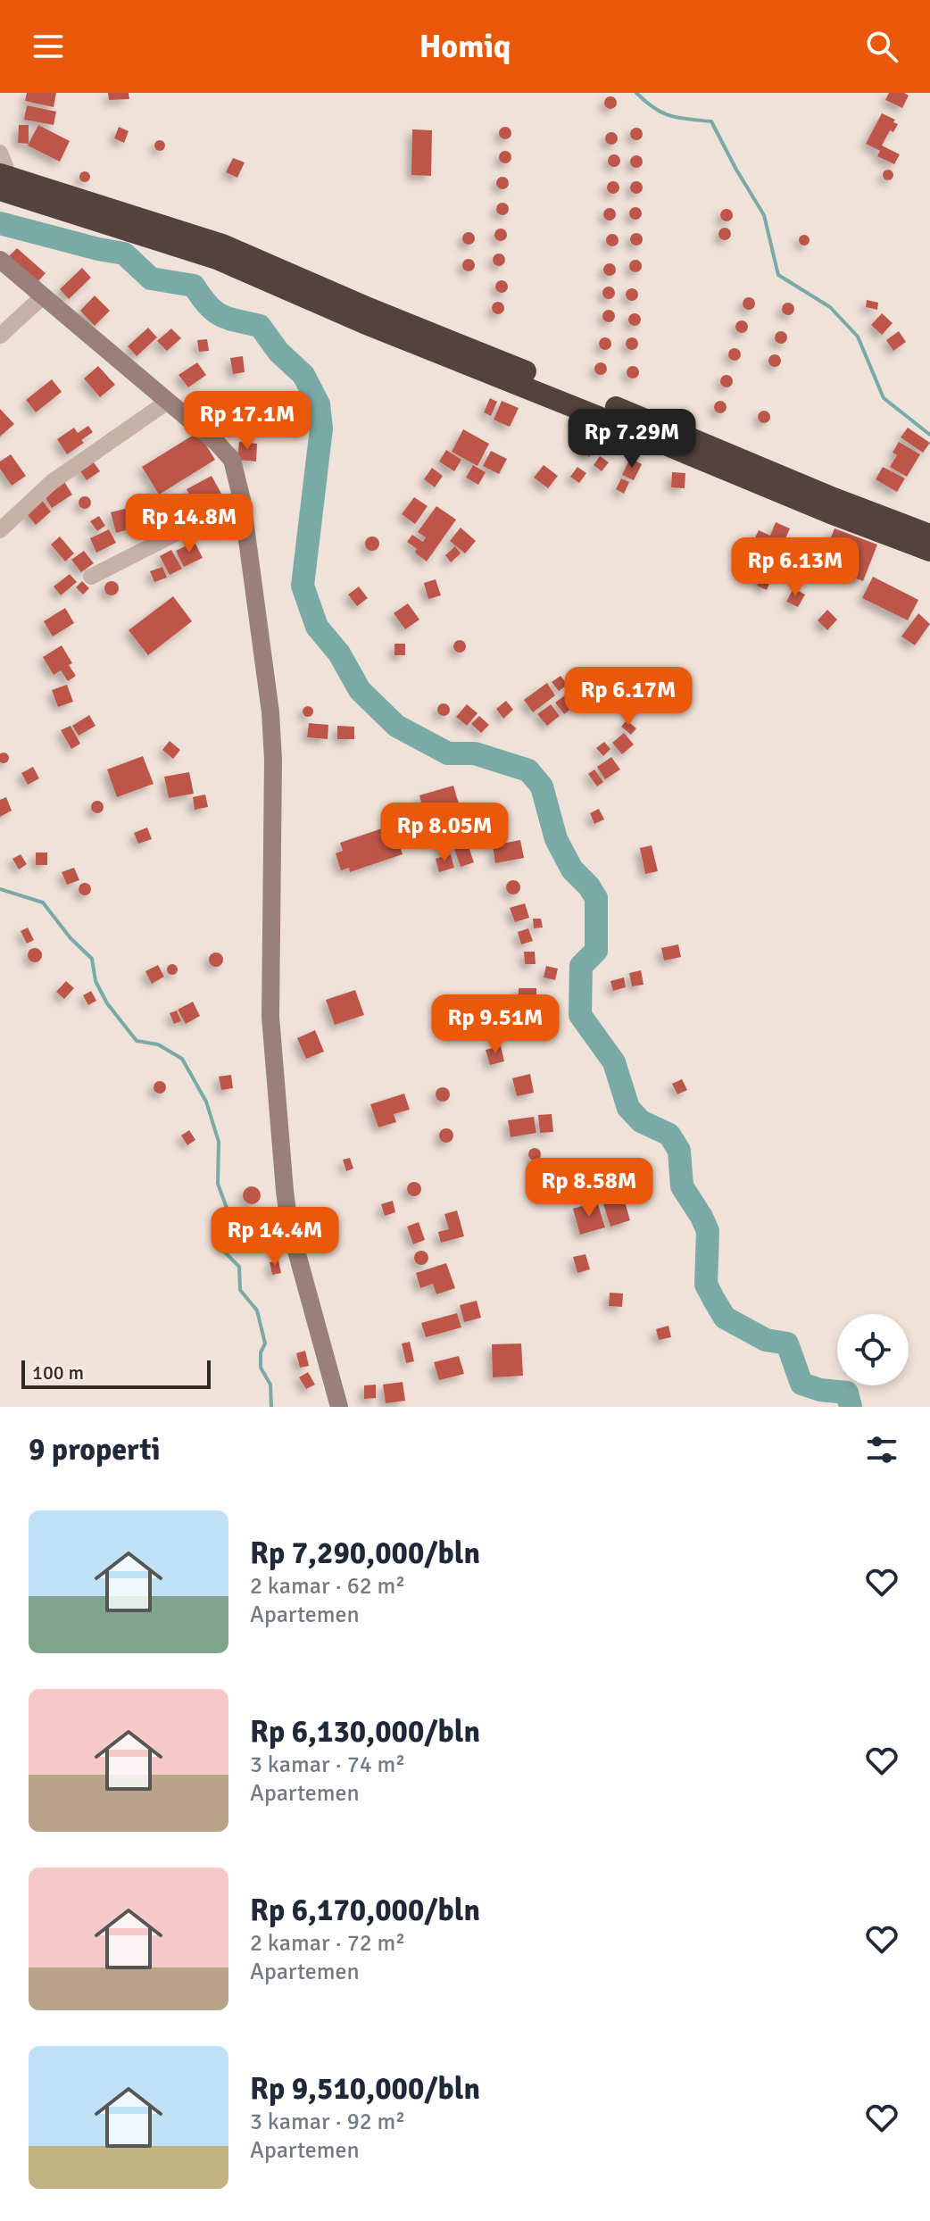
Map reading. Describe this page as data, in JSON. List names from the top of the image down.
{
  "scale_bar": "100 m",
  "page": {
    "header": "Homiq",
    "price": [
      "Rp 17.1M",
      "Rp 7.29M",
      "Rp 14.8M",
      "Rp 6.13M",
      "Rp 6.17M",
      "Rp 8.05M",
      "Rp 9.51M",
      "Rp 8.58M",
      "Rp 14.4M"
    ],
    "scale": "100 m",
    "heading": "9 properti",
    "list": [
      {
        "name": "Rp 7,290,000/bln",
        "note": "2 kamar · 62 m² · Apartemen"
      },
      {
        "name": "Rp 6,130,000/bln",
        "note": "3 kamar · 74 m² · Apartemen"
      },
      {
        "name": "Rp 6,170,000/bln",
        "note": "2 kamar · 72 m² · Apartemen"
      },
      {
        "name": "Rp 9,510,000/bln",
        "note": "3 kamar · 92 m² · Apartemen"
      }
    ]
  }
}
